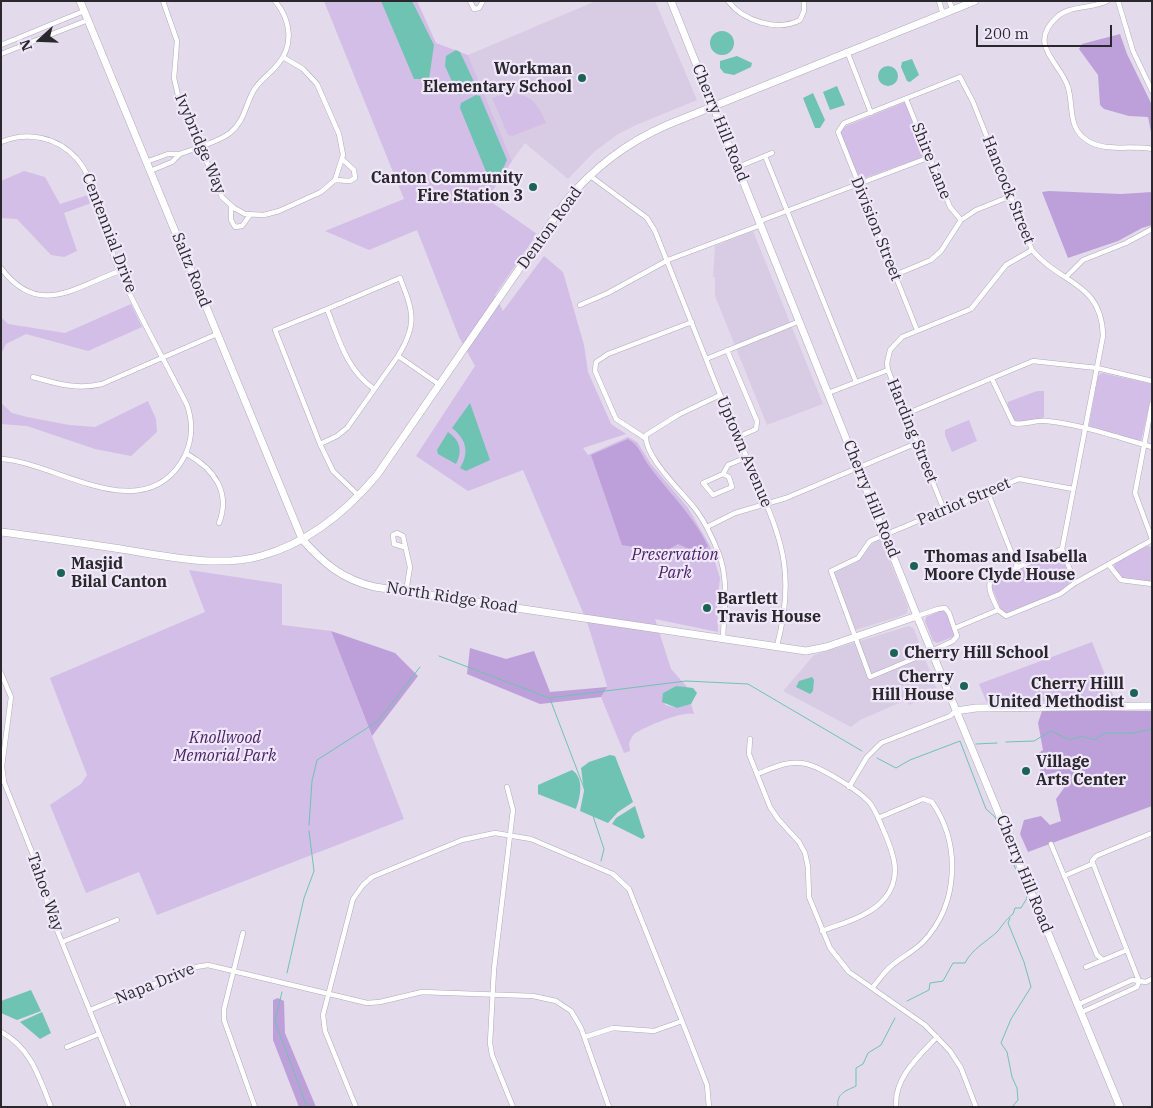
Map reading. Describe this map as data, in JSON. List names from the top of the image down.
{
  "streets": {
    "street": [
      "Cherry Hill Road",
      "Ivybridge Way",
      "Shire Lane",
      "Hancock Street",
      "Denton Road",
      "Division Street",
      "Centennial Drive",
      "Saltz Road",
      "Harding Street",
      "Uptown Avenue",
      "Patriot Street",
      "North Ridge Road",
      "Tahoe Way",
      "Napa Drive"
    ]
  },
  "crossings": [
    ["Cherry Hill Road", "Denton Road"],
    ["Cherry Hill Road", "Patriot Street"],
    ["Cherry Hill Road", "North Ridge Road"],
    ["Shire Lane", "Hancock Street"],
    ["Hancock Street", "Division Street"],
    ["Hancock Street", "Harding Street"],
    ["Hancock Street", "Patriot Street"],
    ["Denton Road", "Saltz Road"],
    ["Denton Road", "Uptown Avenue"],
    ["Denton Road", "North Ridge Road"],
    ["Division Street", "Harding Street"],
    ["Saltz Road", "North Ridge Road"],
    ["Harding Street", "Patriot Street"],
    ["Uptown Avenue", "North Ridge Road"],
    ["Patriot Street", "North Ridge Road"],
    ["Tahoe Way", "Napa Drive"]
  ],
  "parks": ["Preservation Park", "Knollwood Memorial Park"],
  "places": [
    "Workman Elementary School",
    "Canton Community Fire Station 3",
    "Thomas and Isabella Moore Clyde House",
    "Masjid Bilal Canton",
    "Bartlett Travis House",
    "Cherry Hill School",
    "Cherry Hill House",
    "Cherry Hilll United Methodist",
    "Village Arts Center"
  ],
  "scale_bar": "200 m",
  "north": "left"
}
